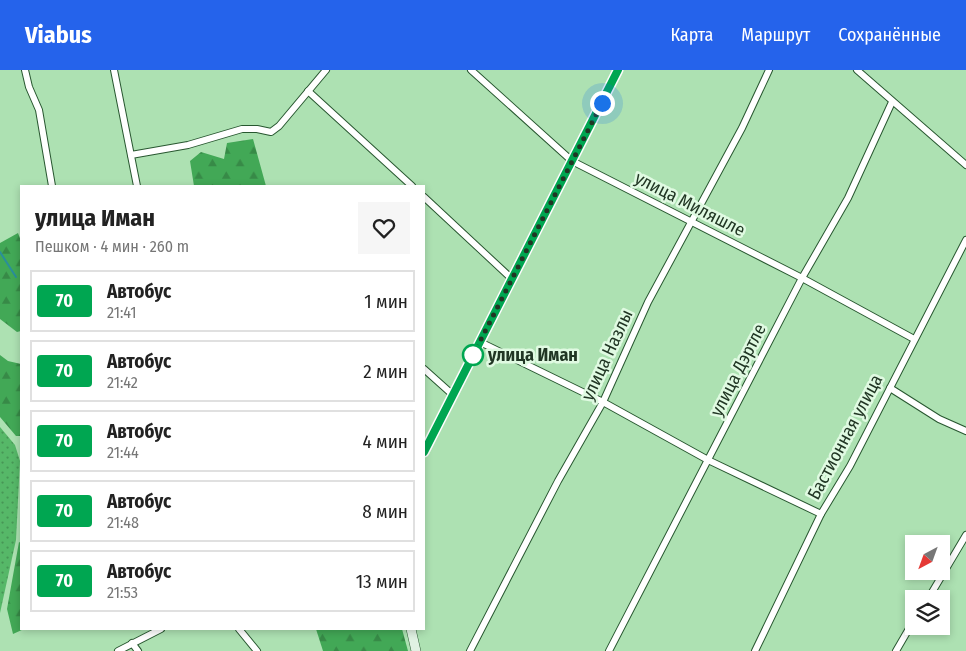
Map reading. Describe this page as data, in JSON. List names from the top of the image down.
{
  "streets": {
    "street": [
      "улица Миляшле",
      "улица Назлы",
      "улица Дэртле",
      "Бастионная улица"
    ]
  },
  "crossings": [
    ["улица Миляшле", "улица Назлы"],
    ["улица Миляшле", "улица Дэртле"],
    ["улица Миляшле", "Бастионная улица"]
  ],
  "places": ["улица Иман"],
  "lines": ["bus line 70"],
  "north": "bottom left",
  "page": {
    "header": "Viabus",
    "nav": ["Карта", "Маршрут", "Сохранённые"],
    "heading": ["улица Иман", "Пешком · 4 мин · 260 m"],
    "list": [
      {
        "mark": "70",
        "name": "Автобус",
        "note": "21:41",
        "value": "1 мин"
      },
      {
        "mark": "70",
        "name": "Автобус",
        "note": "21:42",
        "value": "2 мин"
      },
      {
        "mark": "70",
        "name": "Автобус",
        "note": "21:44",
        "value": "4 мин"
      },
      {
        "mark": "70",
        "name": "Автобус",
        "note": "21:48",
        "value": "8 мин"
      },
      {
        "mark": "70",
        "name": "Автобус",
        "note": "21:53",
        "value": "13 мин"
      }
    ]
  }
}
